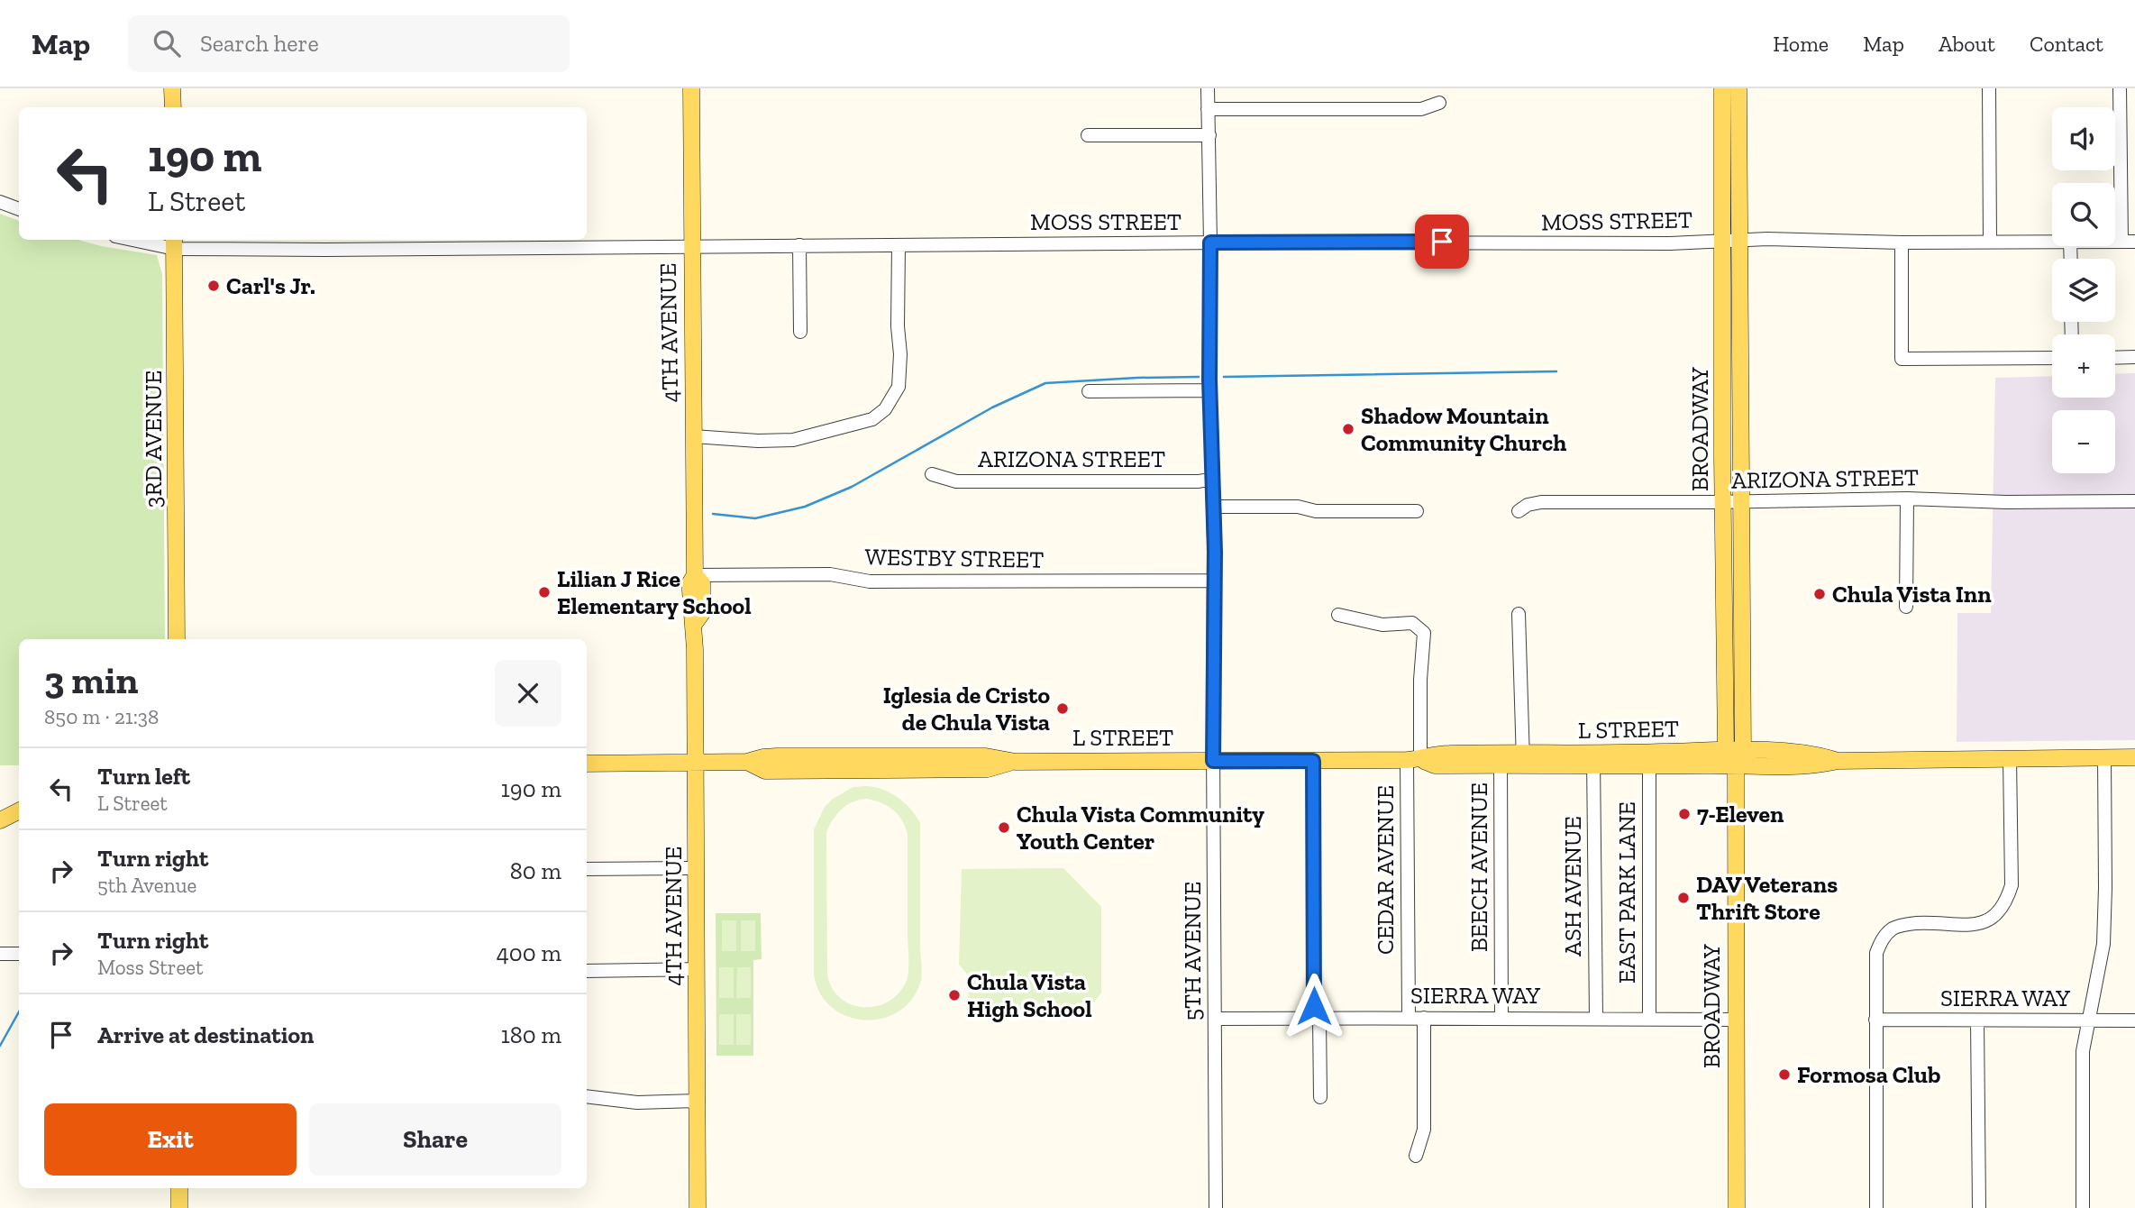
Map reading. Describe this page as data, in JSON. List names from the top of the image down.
{
  "streets": {
    "main road": [
      "4TH AVENUE",
      "BROADWAY",
      "3RD AVENUE",
      "L STREET"
    ],
    "street": [
      "MOSS STREET",
      "ARIZONA STREET",
      "WESTBY STREET",
      "BEECH AVENUE",
      "CEDAR AVENUE",
      "ASH AVENUE",
      "EAST PARK LANE",
      "5TH AVENUE",
      "SIERRA WAY"
    ]
  },
  "crossings": [
    ["MOSS STREET", "4TH AVENUE"],
    ["MOSS STREET", "BROADWAY"],
    ["MOSS STREET", "3RD AVENUE"],
    ["MOSS STREET", "5TH AVENUE"],
    ["4TH AVENUE", "WESTBY STREET"],
    ["4TH AVENUE", "L STREET"],
    ["BROADWAY", "ARIZONA STREET"],
    ["BROADWAY", "L STREET"],
    ["BROADWAY", "SIERRA WAY"],
    ["ARIZONA STREET", "5TH AVENUE"],
    ["WESTBY STREET", "5TH AVENUE"],
    ["L STREET", "BEECH AVENUE"],
    ["L STREET", "CEDAR AVENUE"],
    ["L STREET", "ASH AVENUE"],
    ["L STREET", "EAST PARK LANE"],
    ["L STREET", "5TH AVENUE"],
    ["BEECH AVENUE", "SIERRA WAY"],
    ["CEDAR AVENUE", "SIERRA WAY"],
    ["ASH AVENUE", "SIERRA WAY"],
    ["EAST PARK LANE", "SIERRA WAY"],
    ["5TH AVENUE", "SIERRA WAY"]
  ],
  "places": [
    "Carl's Jr.",
    "Shadow Mountain Community Church",
    "Lilian J Rice Elementary School",
    "Chula Vista Inn",
    "Iglesia de Cristo de Chula Vista",
    "7-Eleven",
    "Chula Vista Community Youth Center",
    "DAV Veterans Thrift Store",
    "Chula Vista High School",
    "Formosa Club"
  ],
  "page": {
    "header": "Map",
    "search": "Search here",
    "nav": [
      "Home",
      "Map",
      "About",
      "Contact"
    ],
    "map_buttons": ["+", "−"],
    "turn": ["190 m", "L Street"],
    "heading": ["3 min", "850 m · 21:38"],
    "list": [
      {
        "name": "Turn left",
        "note": "L Street",
        "value": "190 m"
      },
      {
        "name": "Turn right",
        "note": "5th Avenue",
        "value": "80 m"
      },
      {
        "name": "Turn right",
        "note": "Moss Street",
        "value": "400 m"
      },
      {
        "name": "Arrive at destination",
        "value": "180 m"
      }
    ],
    "buttons": ["Exit", "Share"]
  }
}
